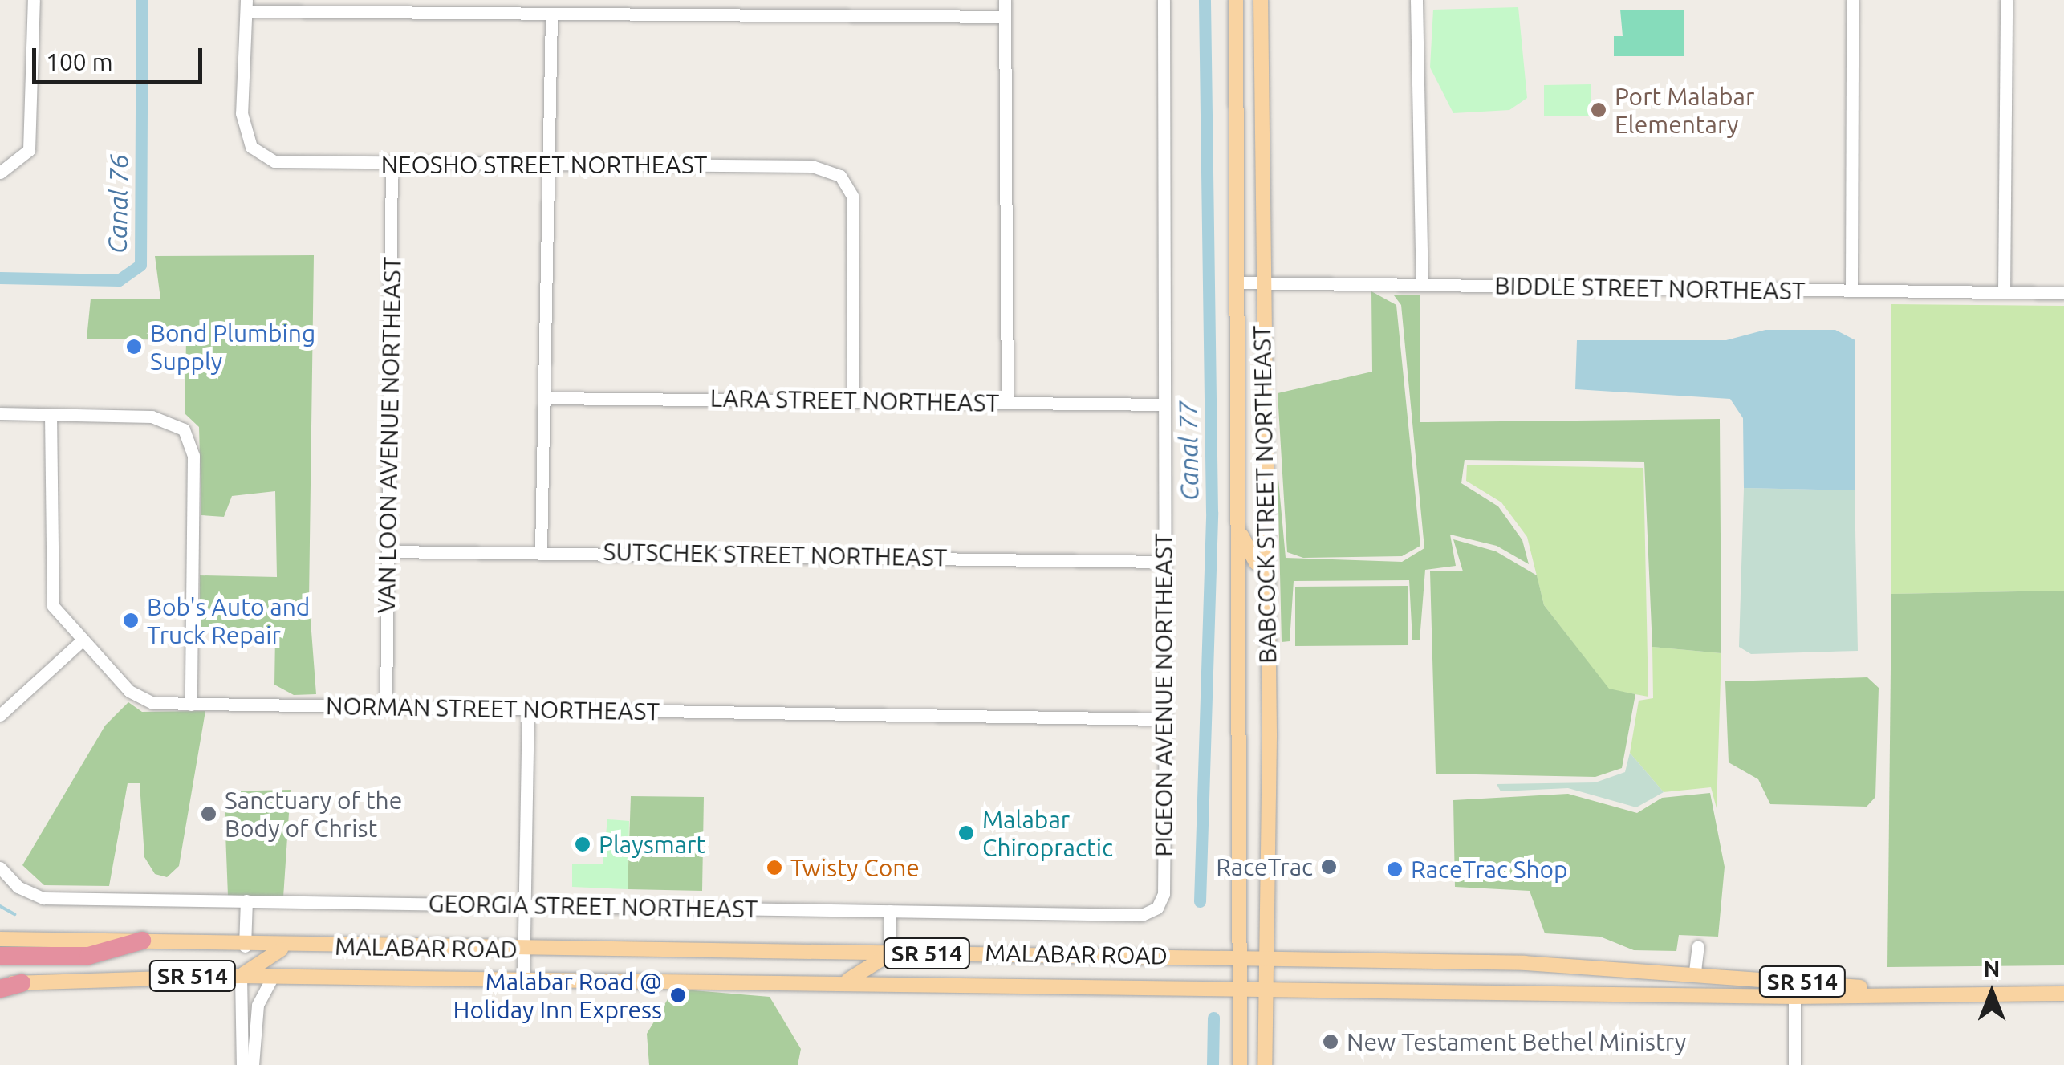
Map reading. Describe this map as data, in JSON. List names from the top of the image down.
{
  "streets": {
    "main road": ["BABCOCK STREET NORTHEAST", "MALABAR ROAD", "SR 514"],
    "street": [
      "NEOSHO STREET NORTHEAST",
      "BIDDLE STREET NORTHEAST",
      "LARA STREET NORTHEAST",
      "VAN LOON AVENUE NORTHEAST",
      "SUTSCHEK STREET NORTHEAST",
      "PIGEON AVENUE NORTHEAST",
      "NORMAN STREET NORTHEAST",
      "GEORGIA STREET NORTHEAST"
    ]
  },
  "crossings": [
    ["NEOSHO STREET NORTHEAST", "LARA STREET NORTHEAST"],
    ["NEOSHO STREET NORTHEAST", "VAN LOON AVENUE NORTHEAST"],
    ["BIDDLE STREET NORTHEAST", "BABCOCK STREET NORTHEAST"],
    ["LARA STREET NORTHEAST", "PIGEON AVENUE NORTHEAST"],
    ["VAN LOON AVENUE NORTHEAST", "SUTSCHEK STREET NORTHEAST"],
    ["VAN LOON AVENUE NORTHEAST", "NORMAN STREET NORTHEAST"],
    ["BABCOCK STREET NORTHEAST", "MALABAR ROAD"],
    ["SUTSCHEK STREET NORTHEAST", "PIGEON AVENUE NORTHEAST"],
    ["PIGEON AVENUE NORTHEAST", "NORMAN STREET NORTHEAST"],
    ["PIGEON AVENUE NORTHEAST", "GEORGIA STREET NORTHEAST"]
  ],
  "water": ["Canal 76", "Canal 77"],
  "places": [
    "Port Malabar Elementary",
    "Bond Plumbing Supply",
    "Bob's Auto and Truck Repair",
    "Sanctuary of the Body of Christ",
    "Malabar Chiropractic",
    "Playsmart",
    "RaceTrac",
    "Twisty Cone",
    "RaceTrac Shop",
    "Malabar Road @ Holiday Inn Express",
    "New Testament Bethel Ministry"
  ],
  "scale_bar": "100 m",
  "north": "top"
}
